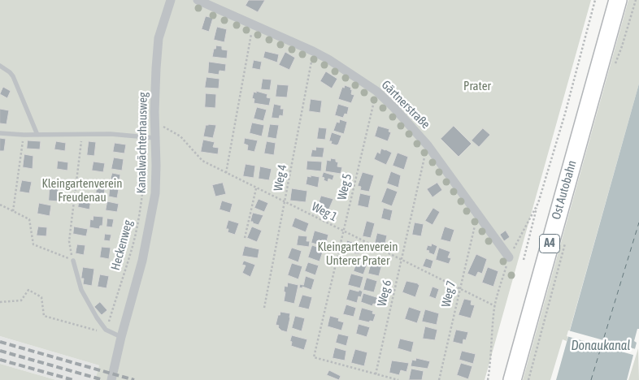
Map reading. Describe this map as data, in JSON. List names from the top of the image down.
{
  "streets": {
    "highway": ["Ost Autobahn", "A4"],
    "street": ["Gärtnerstraße", "Kanalwächterhausweg"],
    "path": [
      "Weg 4",
      "Weg 5",
      "Weg 1",
      "Heckenweg",
      "Weg 6",
      "Weg 7"
    ]
  },
  "crossings": [
    ["Gärtnerstraße", "Weg 4"],
    ["Gärtnerstraße", "Weg 5"],
    ["Gärtnerstraße", "Weg 6"],
    ["Gärtnerstraße", "Weg 7"],
    ["Kanalwächterhausweg", "Weg 1"],
    ["Weg 4", "Weg 1"],
    ["Weg 5", "Weg 1"],
    ["Weg 5", "Weg 6"],
    ["Weg 1", "Weg 6"],
    ["Weg 1", "Weg 7"]
  ],
  "water": ["Donaukanal"],
  "parks": ["Prater", "Kleingartenverein Freudenau", "Kleingartenverein Unterer Prater"]
}
